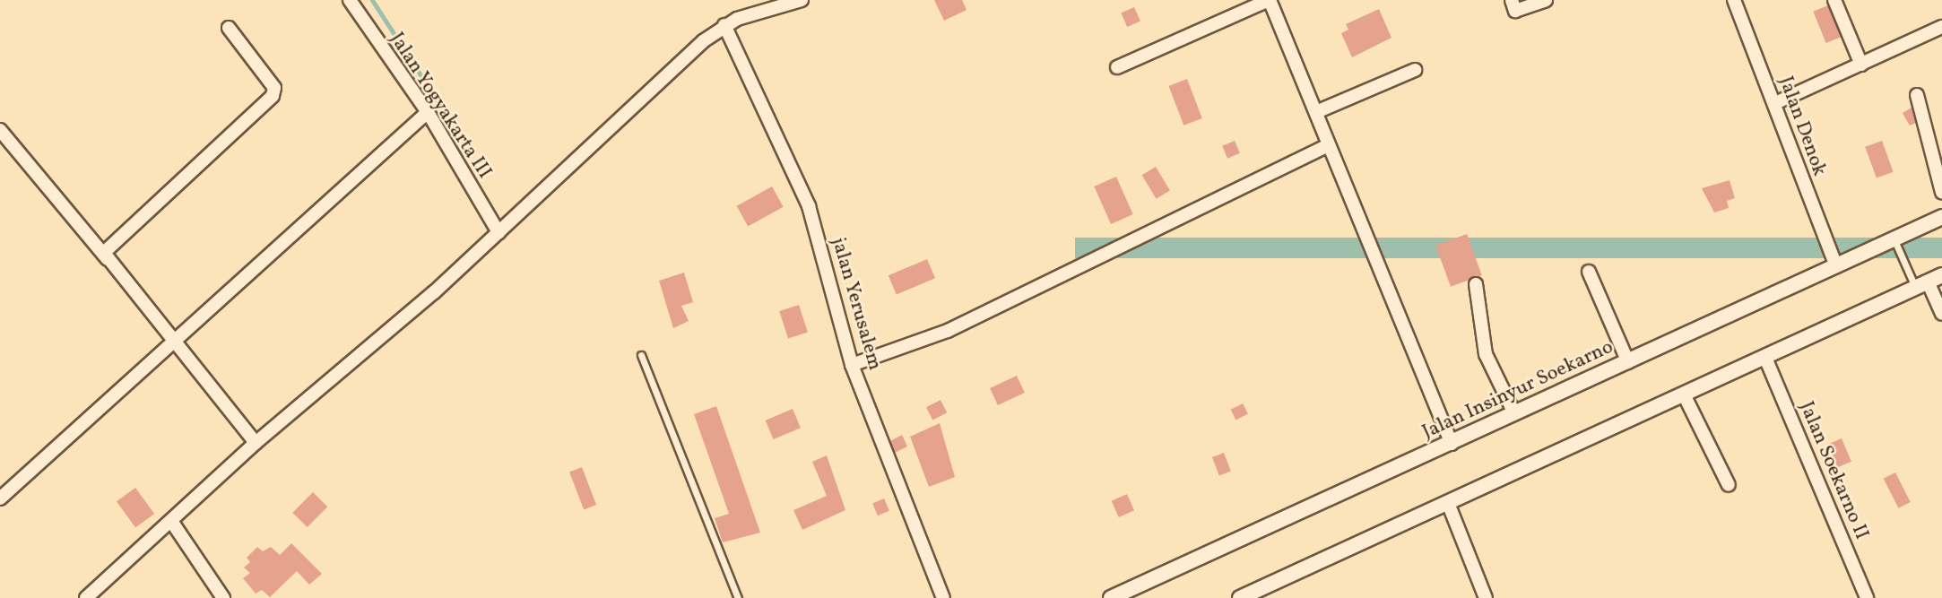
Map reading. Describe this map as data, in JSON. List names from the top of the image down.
{
  "streets": {
    "street": [
      "Jalan Yogyakarta III",
      "Jalan Denok",
      "jalan Yerusalem",
      "Jalan Insinyur Soekarno",
      "Jalan Soekarno II"
    ]
  },
  "crossings": [
    ["Jalan Denok", "Jalan Insinyur Soekarno"]
  ]
}
